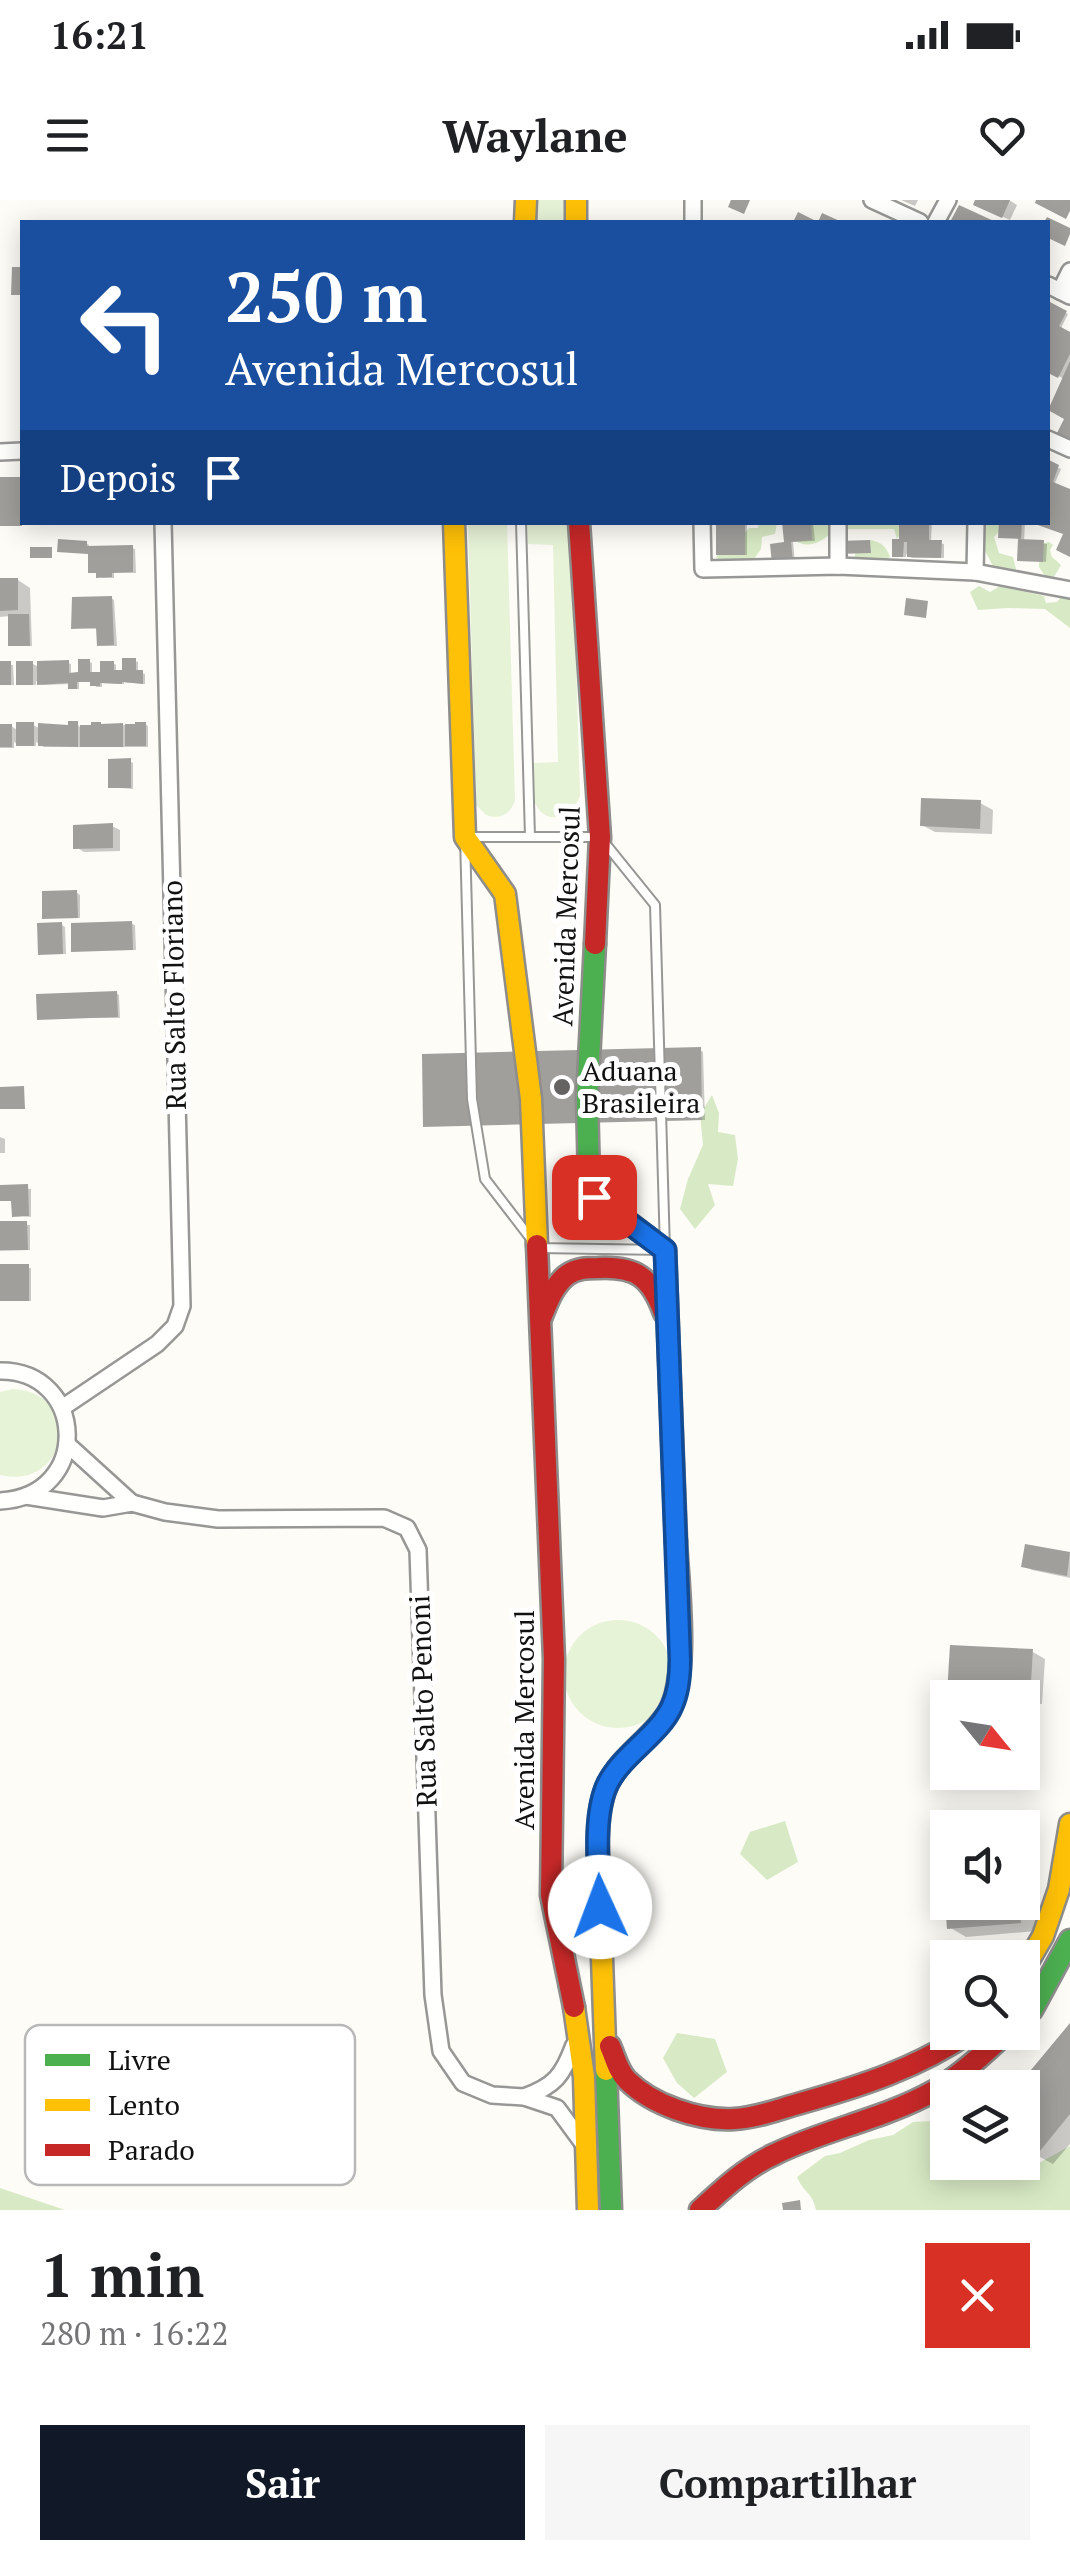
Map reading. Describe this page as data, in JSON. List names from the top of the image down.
{
  "streets": {
    "main road": ["Avenida Mercosul"],
    "street": ["Rua Salto Floriano", "Rua Salto Penoni"]
  },
  "crossings": [
    ["Avenida Mercosul", "Rua Salto Penoni"]
  ],
  "places": ["Aduana Brasileira"],
  "legend": ["Livre", "Lento", "Parado"],
  "north": "bottom right",
  "page": {
    "status": "16:21",
    "header": "Waylane",
    "turn": ["250 m", "Avenida Mercosul"],
    "then": "Depois",
    "heading": ["1 min", "280 m · 16:22"],
    "buttons": ["Sair", "Compartilhar"]
  }
}
